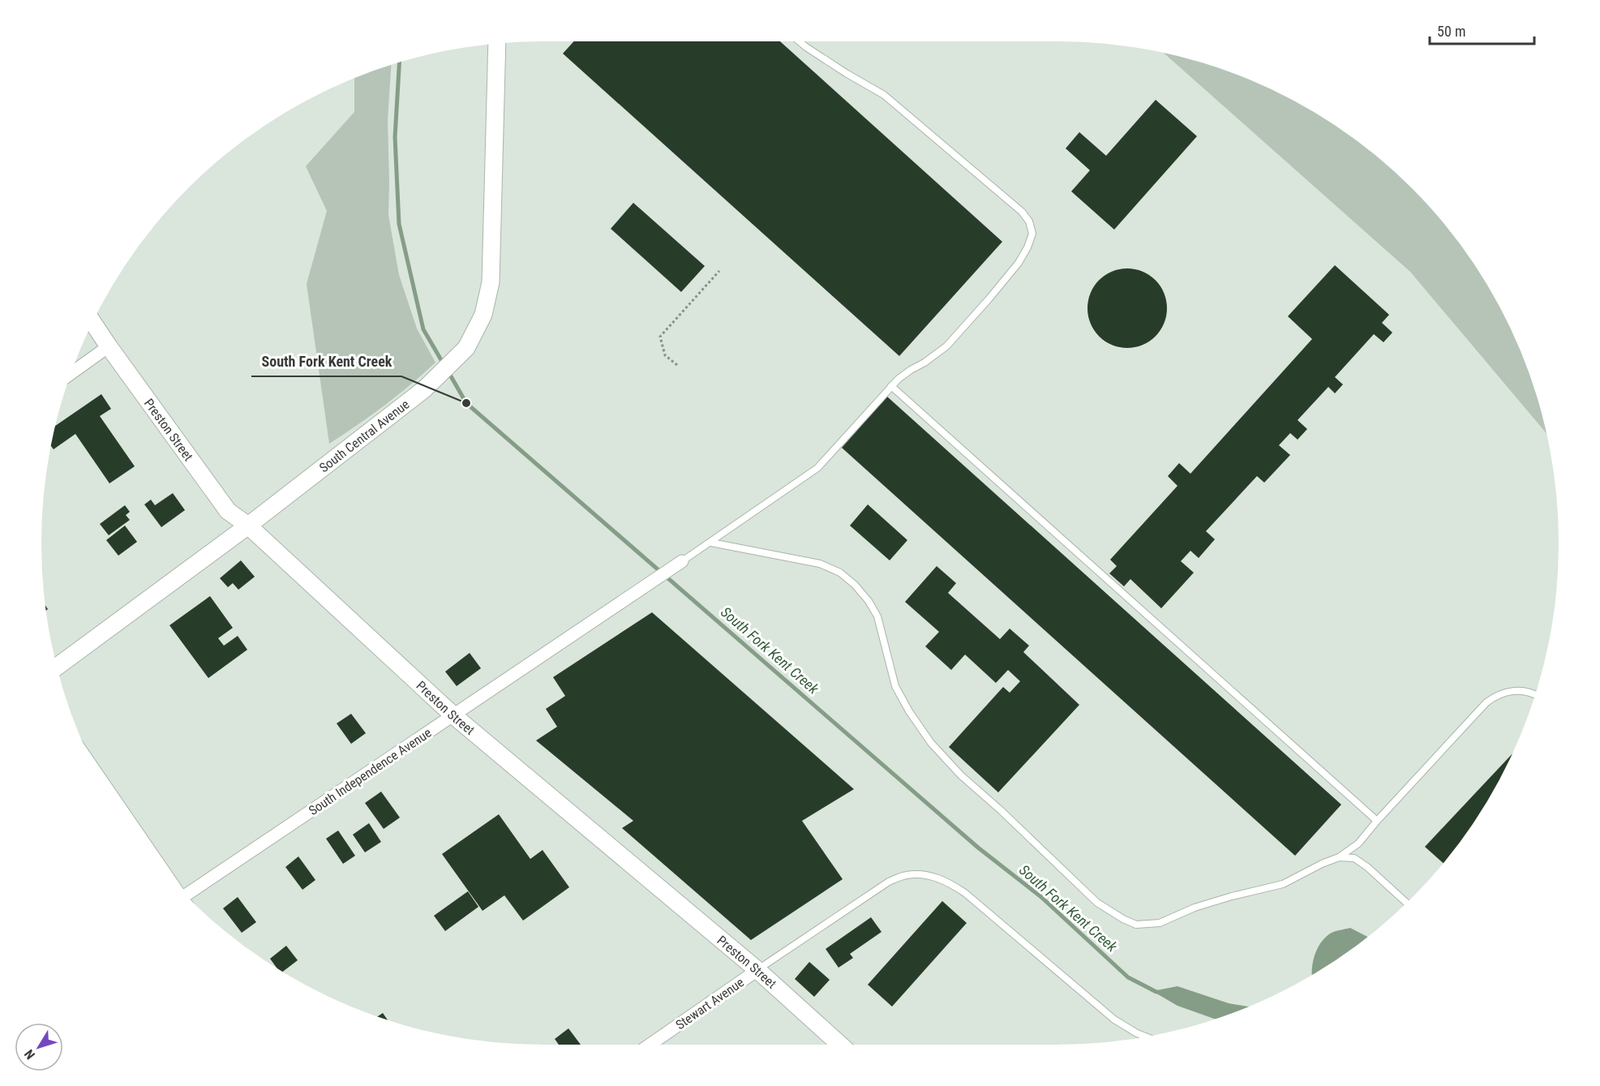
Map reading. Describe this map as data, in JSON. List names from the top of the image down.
{
  "streets": {
    "street": [
      "Preston Street",
      "South Central Avenue",
      "South Independence Avenue",
      "Stewart Avenue"
    ]
  },
  "crossings": [
    ["Preston Street", "South Central Avenue"],
    ["Preston Street", "South Independence Avenue"],
    ["Preston Street", "Stewart Avenue"]
  ],
  "water": ["South Fork Kent Creek"],
  "places": ["South Fork Kent Creek"],
  "scale_bar": "50 m",
  "north": "bottom left"
}
